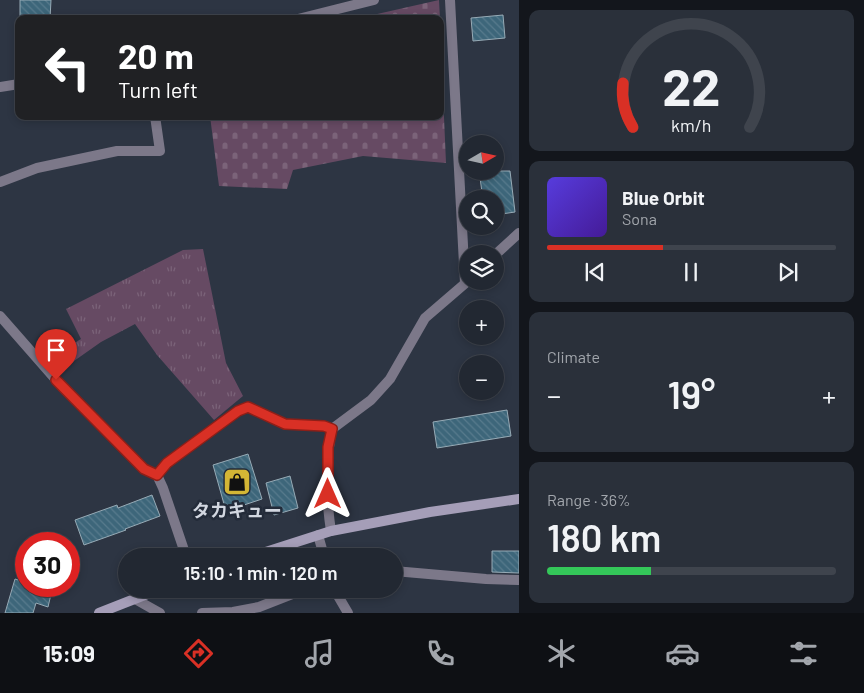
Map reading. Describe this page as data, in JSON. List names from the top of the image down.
{
  "places": {
    "shop": ["タカキュー"]
  },
  "north": "right",
  "page": {
    "turn": ["20 m", "Turn left"],
    "map_buttons": ["+", "−"],
    "song": ["Blue Orbit", "Sona"],
    "tile": [
      "Climate",
      ["Range · 36%", "180 km"]
    ],
    "heat": ["−", "19°", "+"],
    "limit": "30",
    "trip": "15:10 · 1 min · 120 m",
    "tabs": "15:09",
    "gauge": ["22", "km/h"]
  }
}
